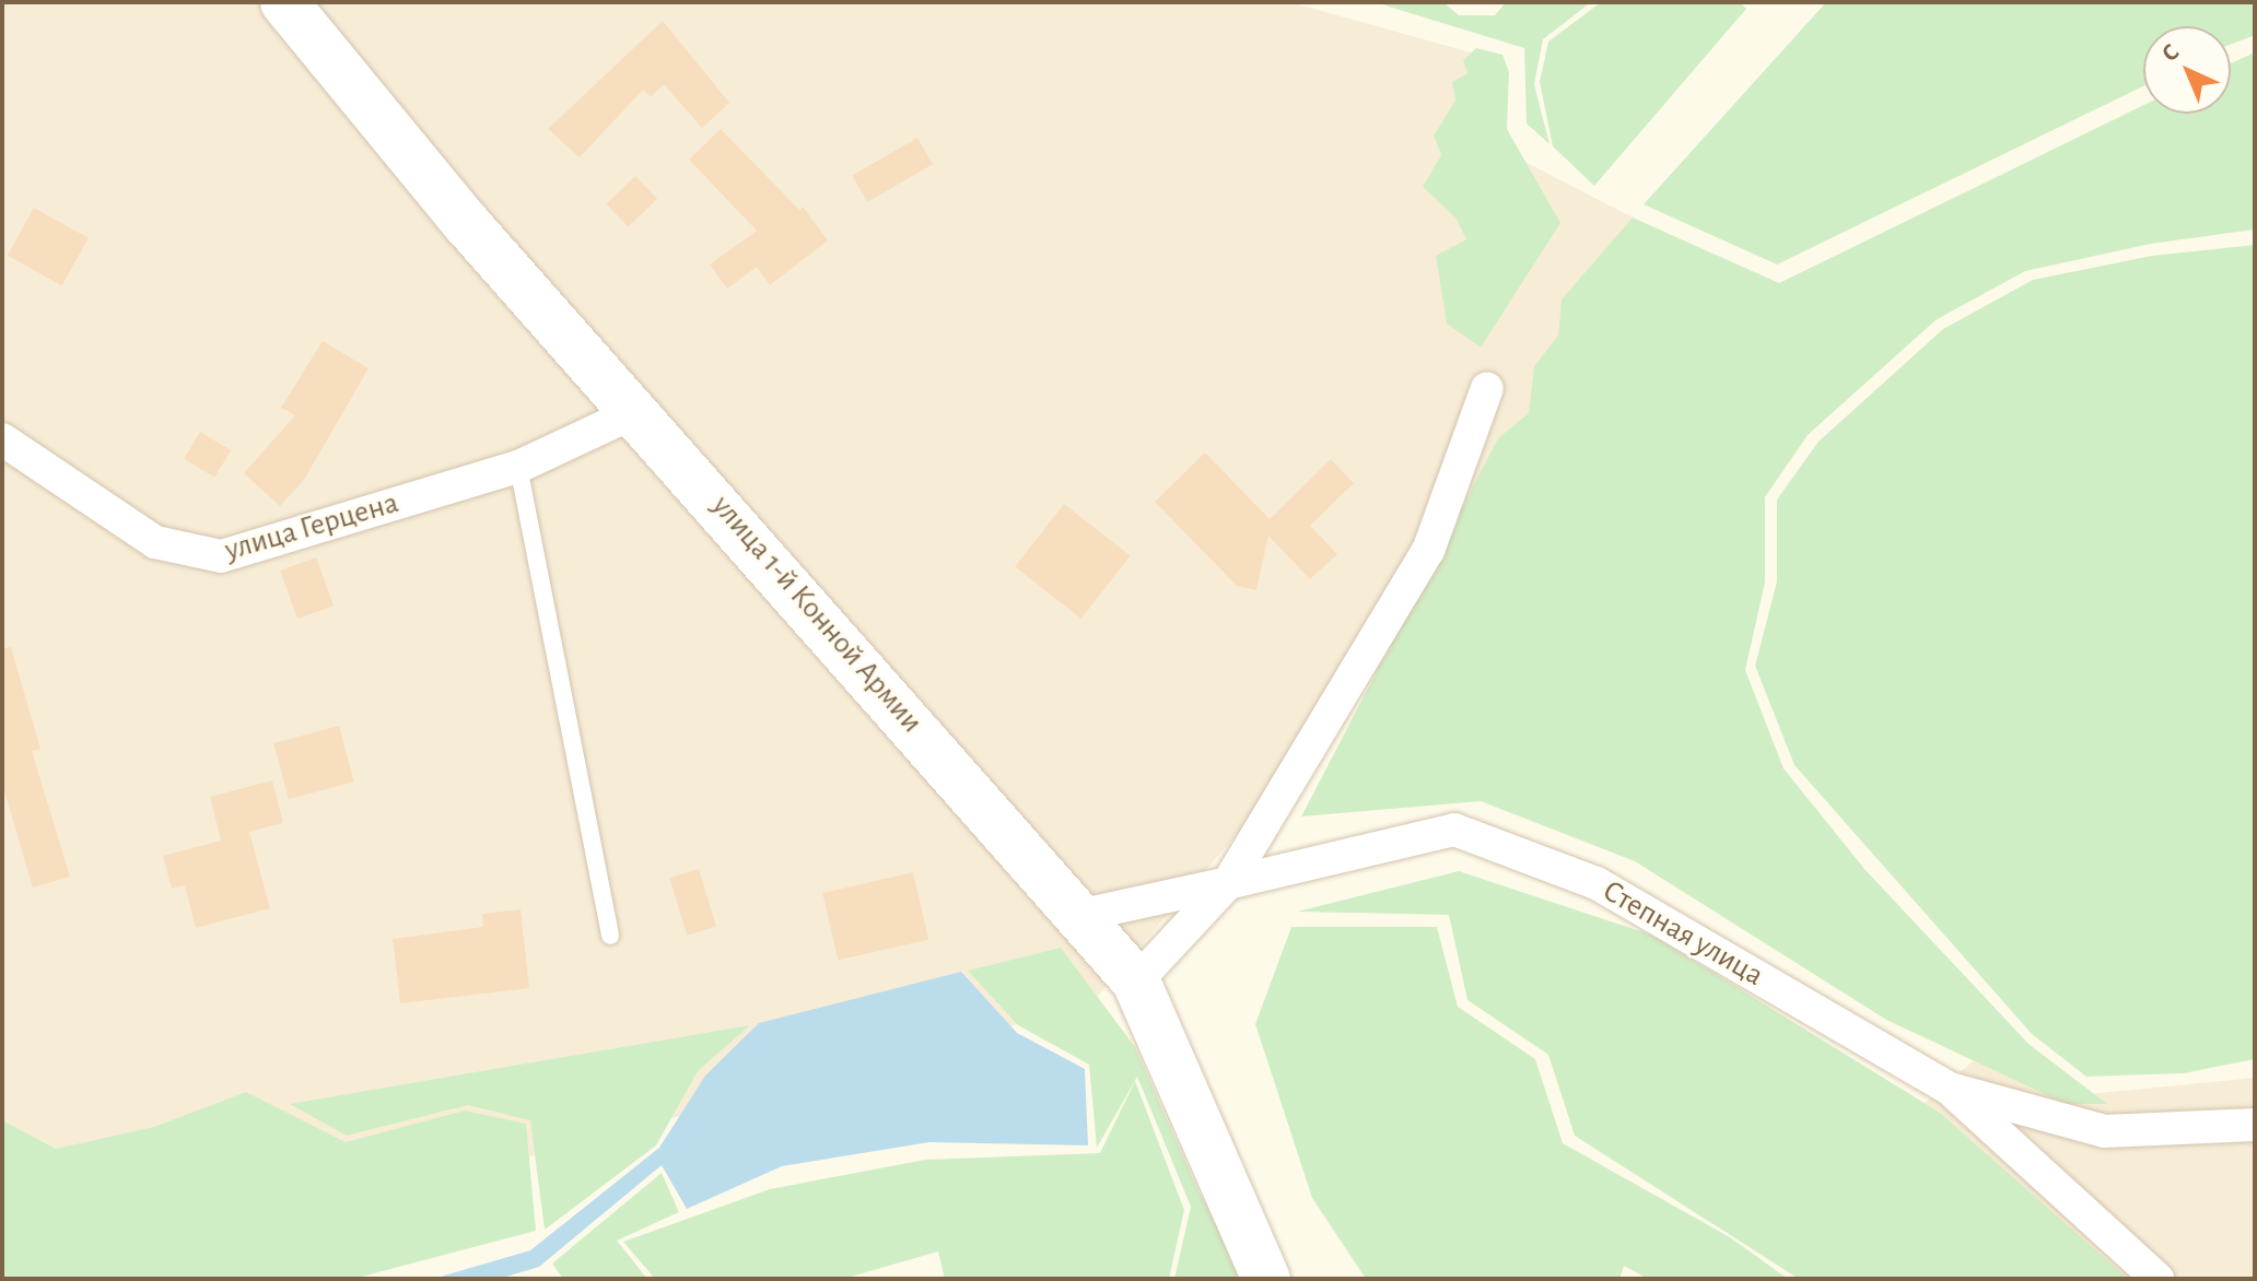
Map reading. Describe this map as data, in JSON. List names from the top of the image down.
{
  "streets": {
    "main road": ["улица 1-й Конной Армии"],
    "street": ["улица Герцена", "Степная улица"]
  },
  "crossings": [
    ["улица Герцена", "улица 1-й Конной Армии"],
    ["улица 1-й Конной Армии", "Степная улица"]
  ],
  "north": "top left"
}
